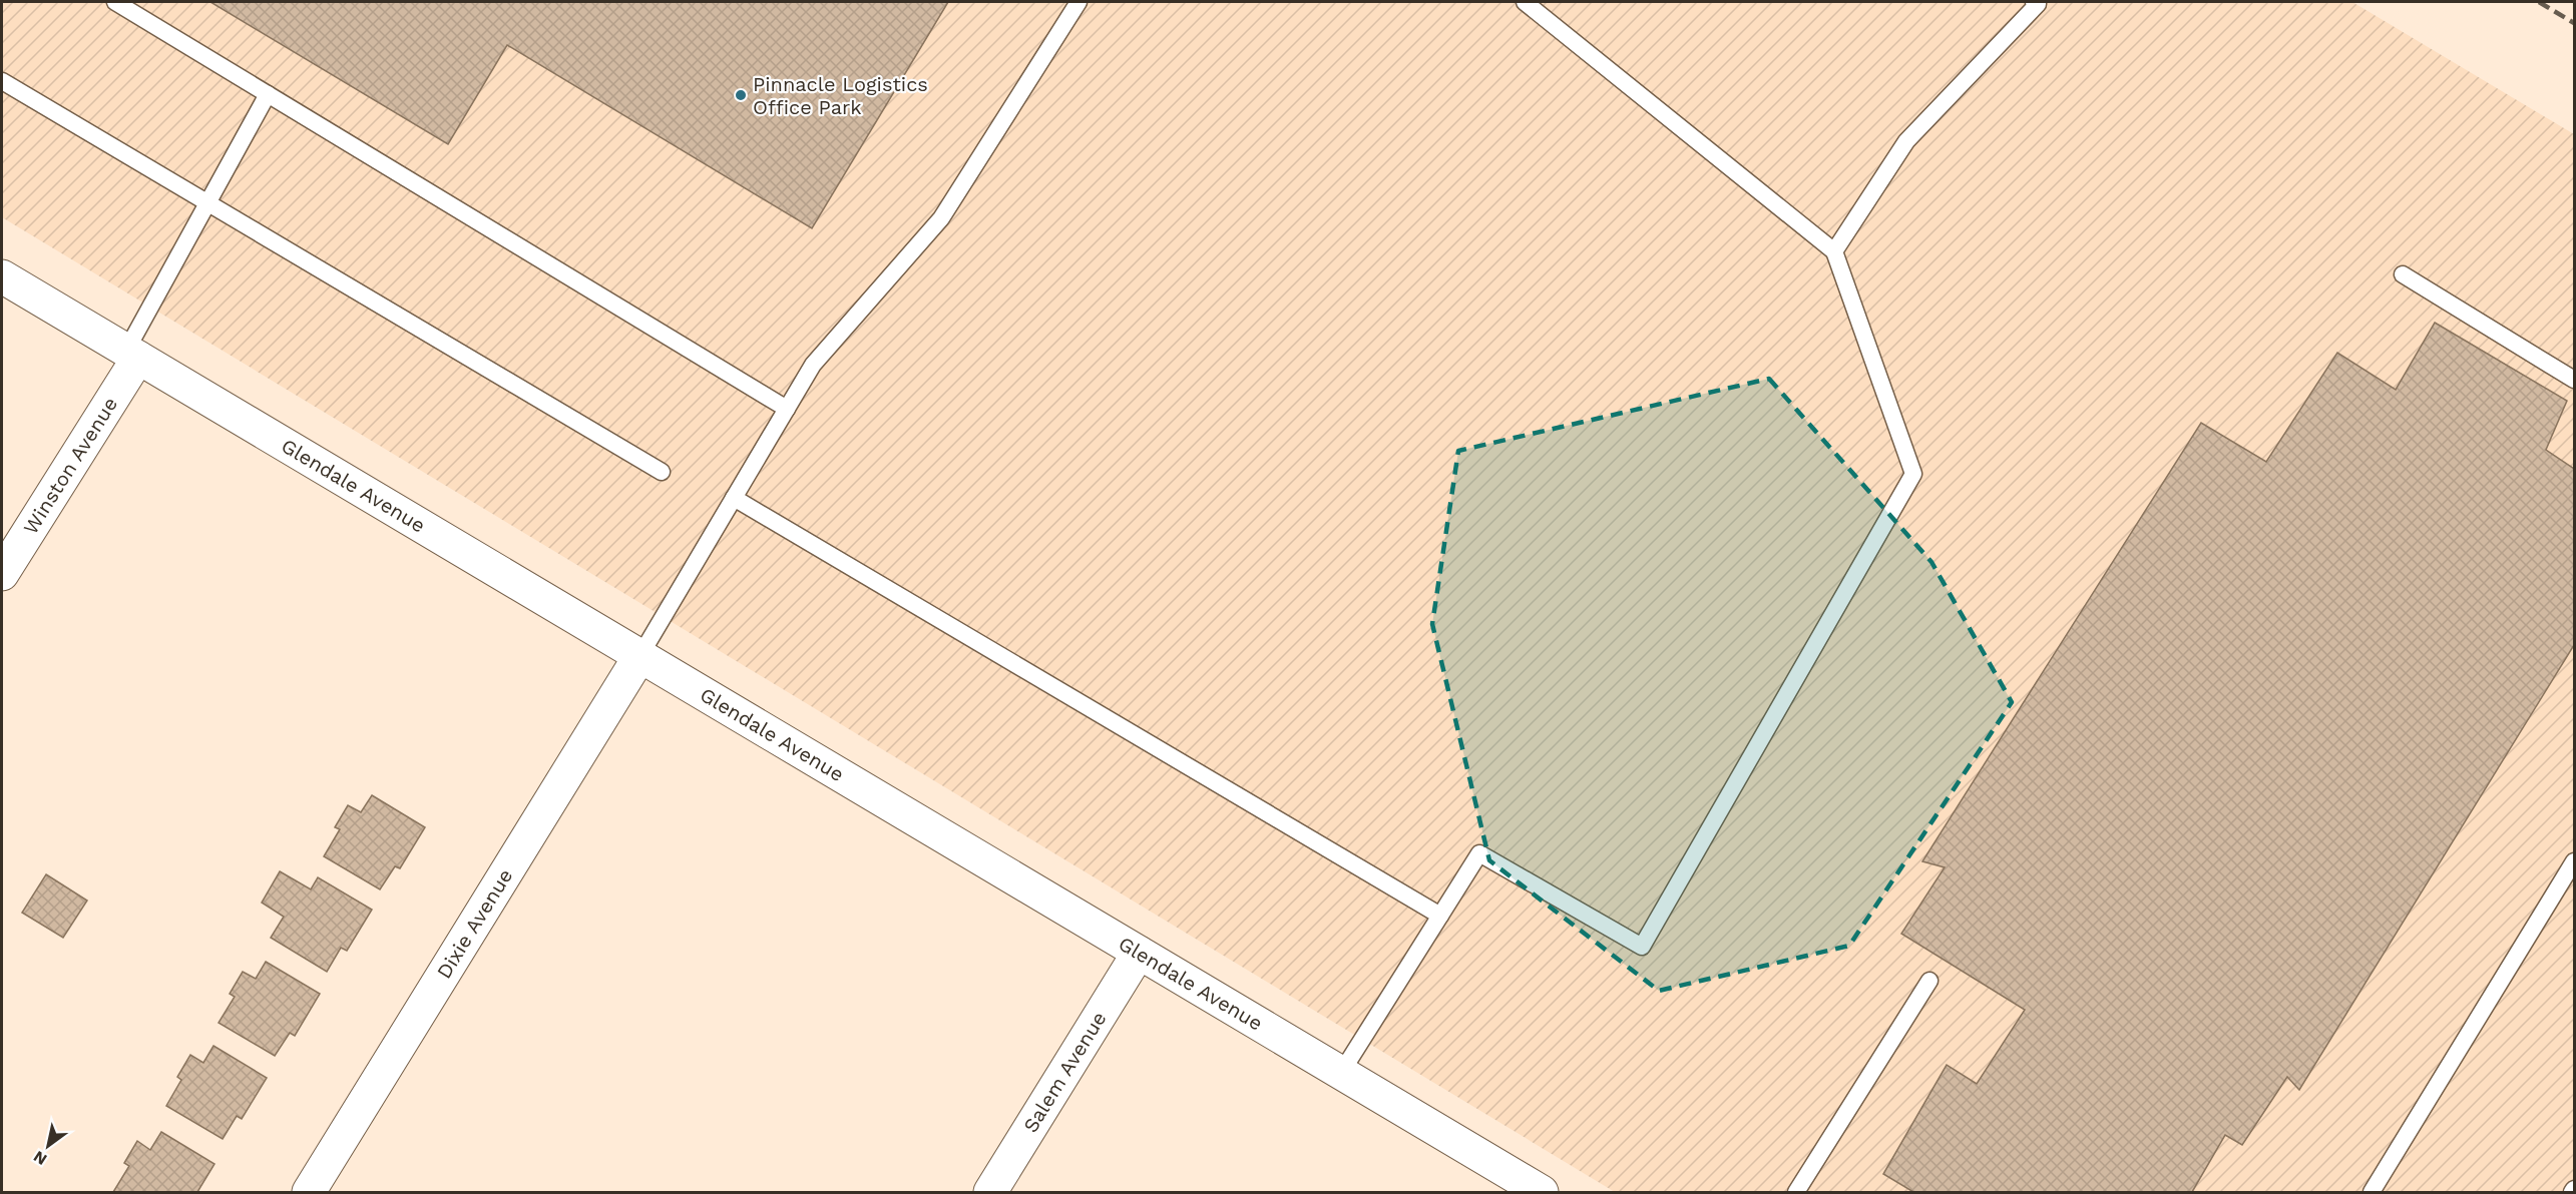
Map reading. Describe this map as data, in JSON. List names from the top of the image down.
{
  "streets": {
    "street": [
      "Winston Avenue",
      "Glendale Avenue",
      "Dixie Avenue",
      "Salem Avenue"
    ]
  },
  "crossings": [
    ["Winston Avenue", "Glendale Avenue"],
    ["Glendale Avenue", "Dixie Avenue"],
    ["Glendale Avenue", "Salem Avenue"]
  ],
  "places": ["Pinnacle Logistics Office Park"],
  "north": "bottom left"
}
